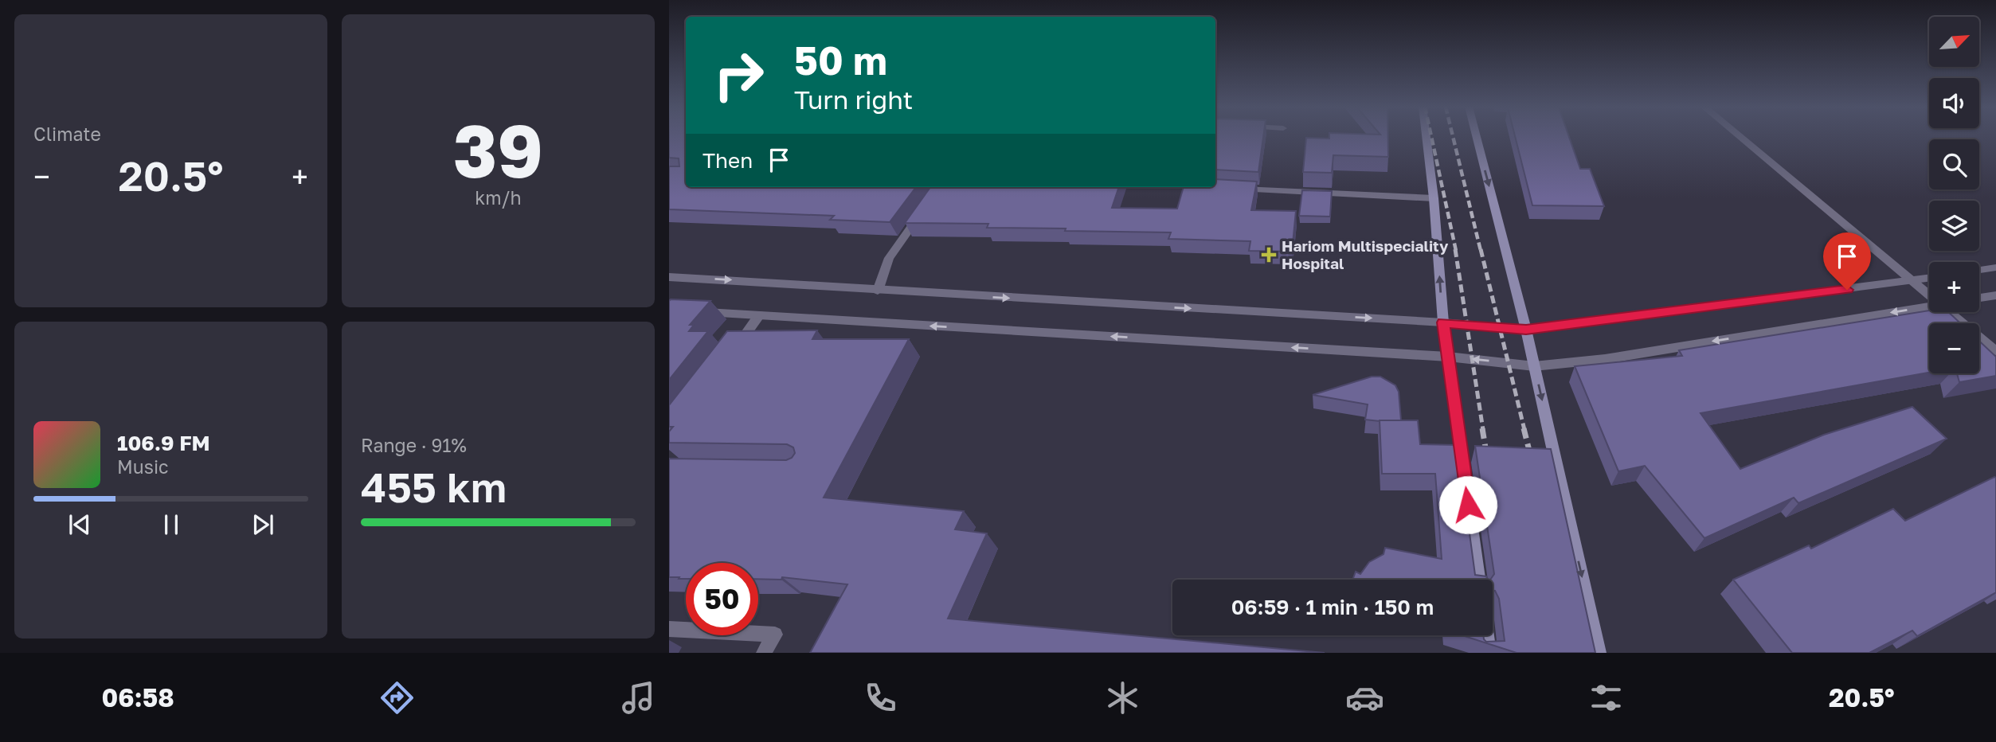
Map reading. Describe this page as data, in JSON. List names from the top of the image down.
{
  "places": {
    "health": ["Hariom Multispeciality Hospital"]
  },
  "north": "top right",
  "page": {
    "tile": [
      "Climate",
      ["39", "km/h"],
      ["Range · 91%", "455 km"]
    ],
    "map_buttons": ["+", "−"],
    "turn": ["50 m", "Turn right"],
    "then": "Then",
    "heat": ["−", "20.5°", "+"],
    "song": ["106.9 FM", "Music"],
    "limit": "50",
    "trip": "06:59 · 1 min · 150 m",
    "tabs": ["06:58", "20.5°"]
  }
}
